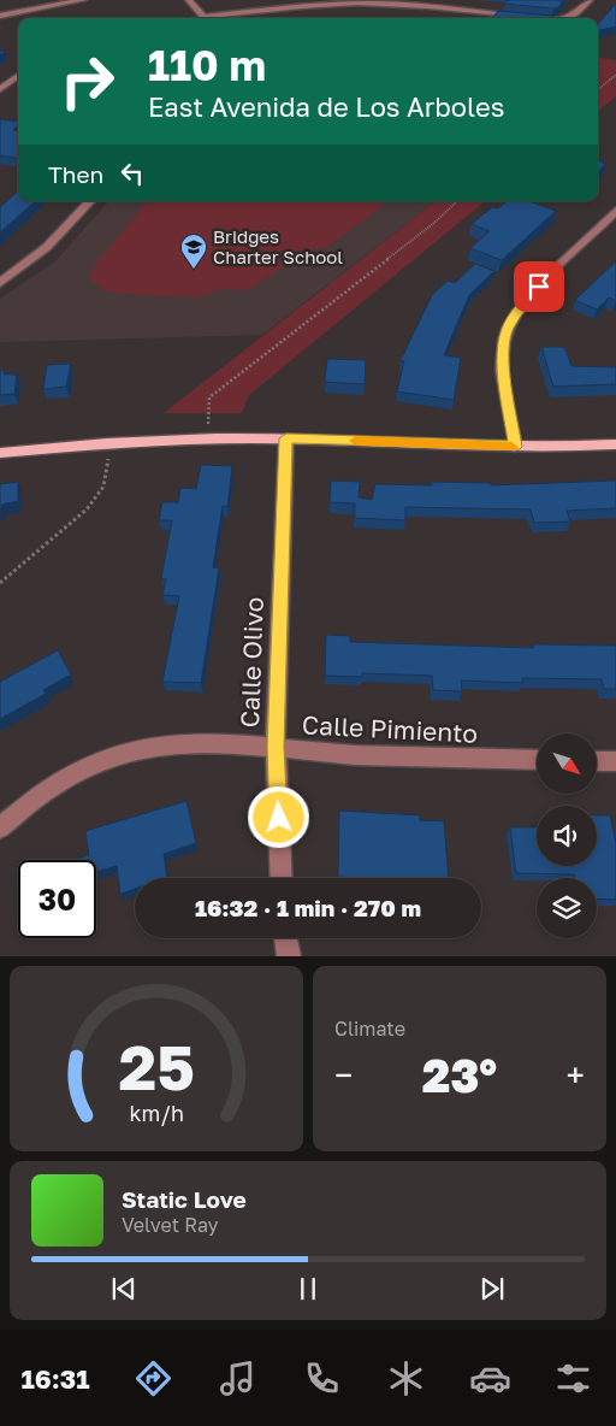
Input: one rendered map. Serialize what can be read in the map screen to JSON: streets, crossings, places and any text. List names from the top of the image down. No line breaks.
{"streets":{"street":["Calle Olivo","Calle Pimiento"]},"crossings":[["Calle Olivo","Calle Pimiento"]],"places":{"school or university":["Bridges Charter School"]},"north":"bottom right","page":{"turn":["110 m","East Avenida de Los Arboles"],"then":"Then","limit":"30","trip":"16:32 · 1 min · 270 m","tile":"Climate","heat":["−","23°","+"],"song":["Static Love","Velvet Ray"],"tabs":"16:31","gauge":["25","km/h"]}}
